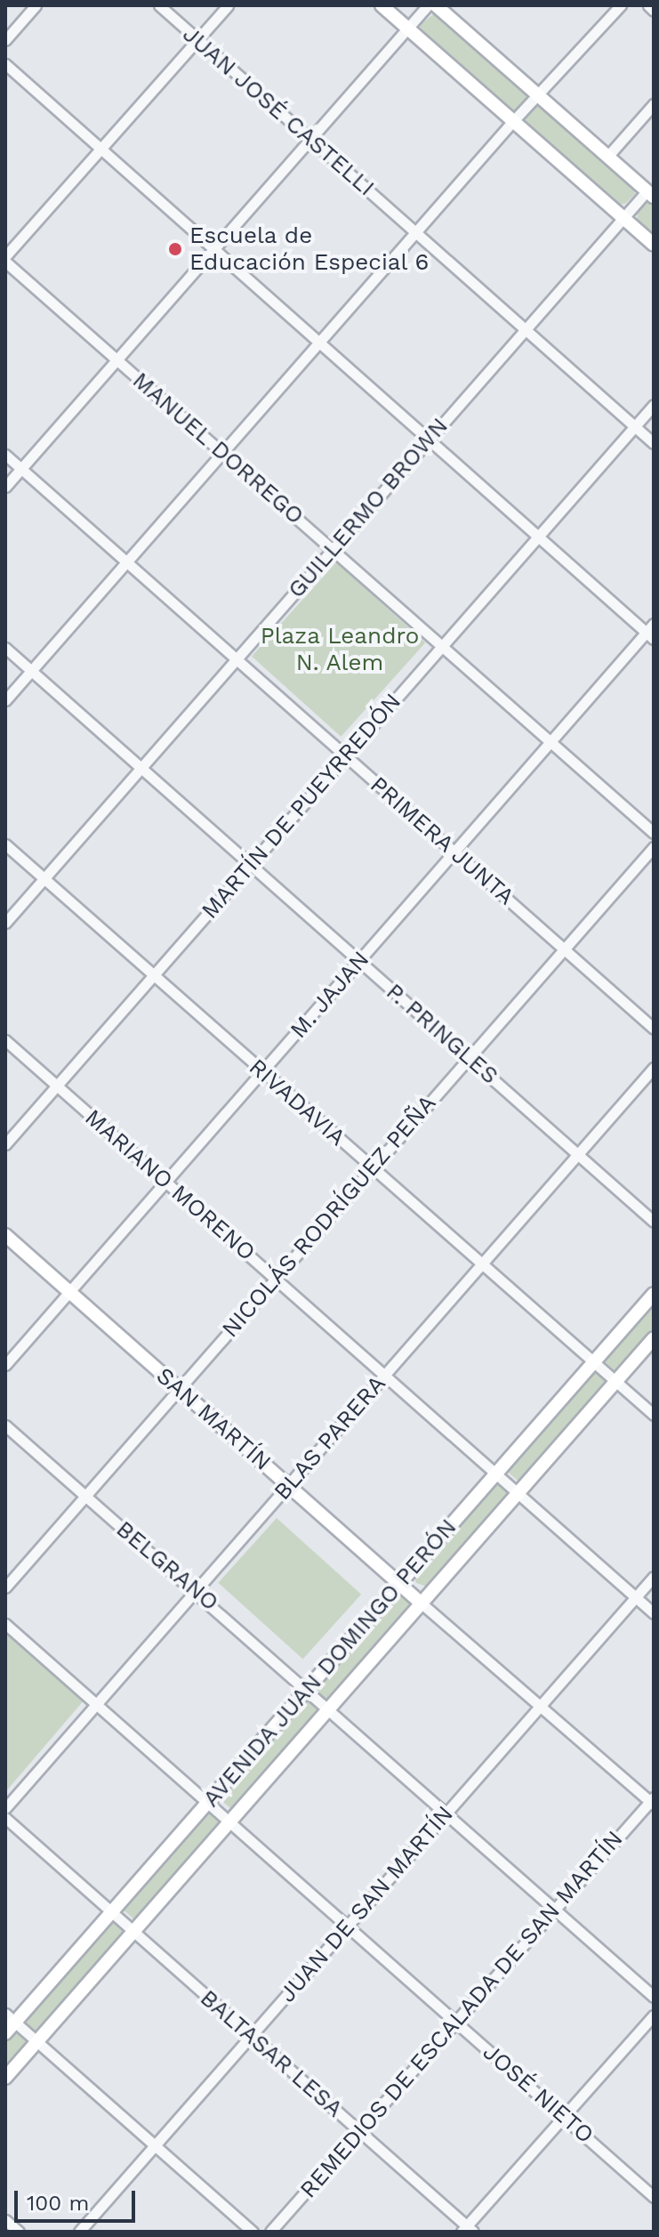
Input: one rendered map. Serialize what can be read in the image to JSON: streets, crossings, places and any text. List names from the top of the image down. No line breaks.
{"streets":{"main road":["SAN MARTÍN","AVENIDA JUAN DOMINGO PERÓN"],"street":["JUAN JOSÉ CASTELLI","MANUEL DORREGO","GUILLERMO BROWN","MARTÍN DE PUEYRREDÓN","PRIMERA JUNTA","M. JAJAN","P. PRINGLES","RIVADAVIA","MARIANO MORENO","NICOLÁS RODRÍGUEZ PEÑA","BLAS PARERA","BELGRANO","JUAN DE SAN MARTÍN","REMEDIOS DE ESCALADA DE SAN MARTÍN","BALTASAR LESA","JOSÉ NIETO"]},"crossings":[["JUAN JOSÉ CASTELLI","GUILLERMO BROWN"],["JUAN JOSÉ CASTELLI","MARTÍN DE PUEYRREDÓN"],["MANUEL DORREGO","GUILLERMO BROWN"],["MANUEL DORREGO","MARTÍN DE PUEYRREDÓN"],["MANUEL DORREGO","M. JAJAN"],["GUILLERMO BROWN","PRIMERA JUNTA"],["GUILLERMO BROWN","P. PRINGLES"],["GUILLERMO BROWN","RIVADAVIA"],["MARTÍN DE PUEYRREDÓN","PRIMERA JUNTA"],["MARTÍN DE PUEYRREDÓN","P. PRINGLES"],["MARTÍN DE PUEYRREDÓN","RIVADAVIA"],["MARTÍN DE PUEYRREDÓN","MARIANO MORENO"],["PRIMERA JUNTA","M. JAJAN"],["PRIMERA JUNTA","NICOLÁS RODRÍGUEZ PEÑA"],["M. JAJAN","P. PRINGLES"],["M. JAJAN","RIVADAVIA"],["M. JAJAN","MARIANO MORENO"],["M. JAJAN","SAN MARTÍN"],["P. PRINGLES","NICOLÁS RODRÍGUEZ PEÑA"],["P. PRINGLES","BLAS PARERA"],["RIVADAVIA","NICOLÁS RODRÍGUEZ PEÑA"],["RIVADAVIA","BLAS PARERA"],["RIVADAVIA","AVENIDA JUAN DOMINGO PERÓN"],["MARIANO MORENO","NICOLÁS RODRÍGUEZ PEÑA"],["MARIANO MORENO","BLAS PARERA"],["MARIANO MORENO","AVENIDA JUAN DOMINGO PERÓN"],["MARIANO MORENO","JUAN DE SAN MARTÍN"],["NICOLÁS RODRÍGUEZ PEÑA","SAN MARTÍN"],["NICOLÁS RODRÍGUEZ PEÑA","BELGRANO"],["SAN MARTÍN","BLAS PARERA"],["SAN MARTÍN","AVENIDA JUAN DOMINGO PERÓN"],["BLAS PARERA","BELGRANO"],["BLAS PARERA","JOSÉ NIETO"],["BELGRANO","AVENIDA JUAN DOMINGO PERÓN"],["BELGRANO","JUAN DE SAN MARTÍN"],["BELGRANO","REMEDIOS DE ESCALADA DE SAN MARTÍN"],["AVENIDA JUAN DOMINGO PERÓN","BALTASAR LESA"],["AVENIDA JUAN DOMINGO PERÓN","JOSÉ NIETO"],["JUAN DE SAN MARTÍN","BALTASAR LESA"],["JUAN DE SAN MARTÍN","JOSÉ NIETO"],["REMEDIOS DE ESCALADA DE SAN MARTÍN","BALTASAR LESA"],["REMEDIOS DE ESCALADA DE SAN MARTÍN","JOSÉ NIETO"]],"parks":["Plaza Leandro N. Alem"],"places":["Escuela de Educación Especial 6"],"scale_bar":"100 m"}
